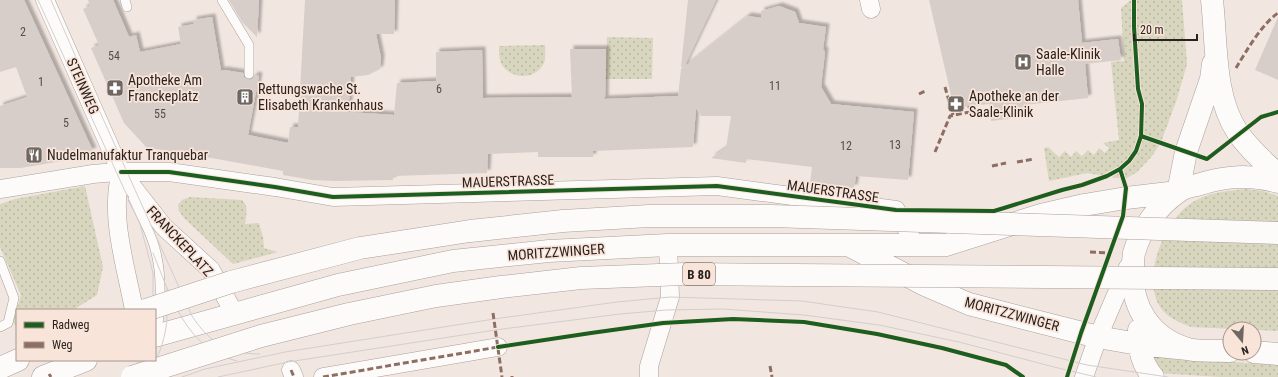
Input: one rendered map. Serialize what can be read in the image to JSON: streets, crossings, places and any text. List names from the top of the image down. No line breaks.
{"streets":{"main road":["MORITZZWINGER","B 80"],"street":["STEINWEG","MAUERSTRASSE","FRANCKEPLATZ"]},"crossings":[["STEINWEG","MAUERSTRASSE"],["STEINWEG","FRANCKEPLATZ"],["MAUERSTRASSE","FRANCKEPLATZ"],["MAUERSTRASSE","MORITZZWINGER"],["FRANCKEPLATZ","MORITZZWINGER"]],"places":{"hospital":["Saale-Klinik Halle"],"pharmacy":["Apotheke Am Franckeplatz","Apotheke an der Saale-Klinik"],"building":["Rettungswache St. Elisabeth Krankenhaus"],"restaurant":["Nudelmanufaktur Tranquebar"]},"house_numbers":["2","54","1","11","6","55","5","13","12"],"legend":["Radweg","Weg"],"scale_bar":"20 m","north":"bottom"}
